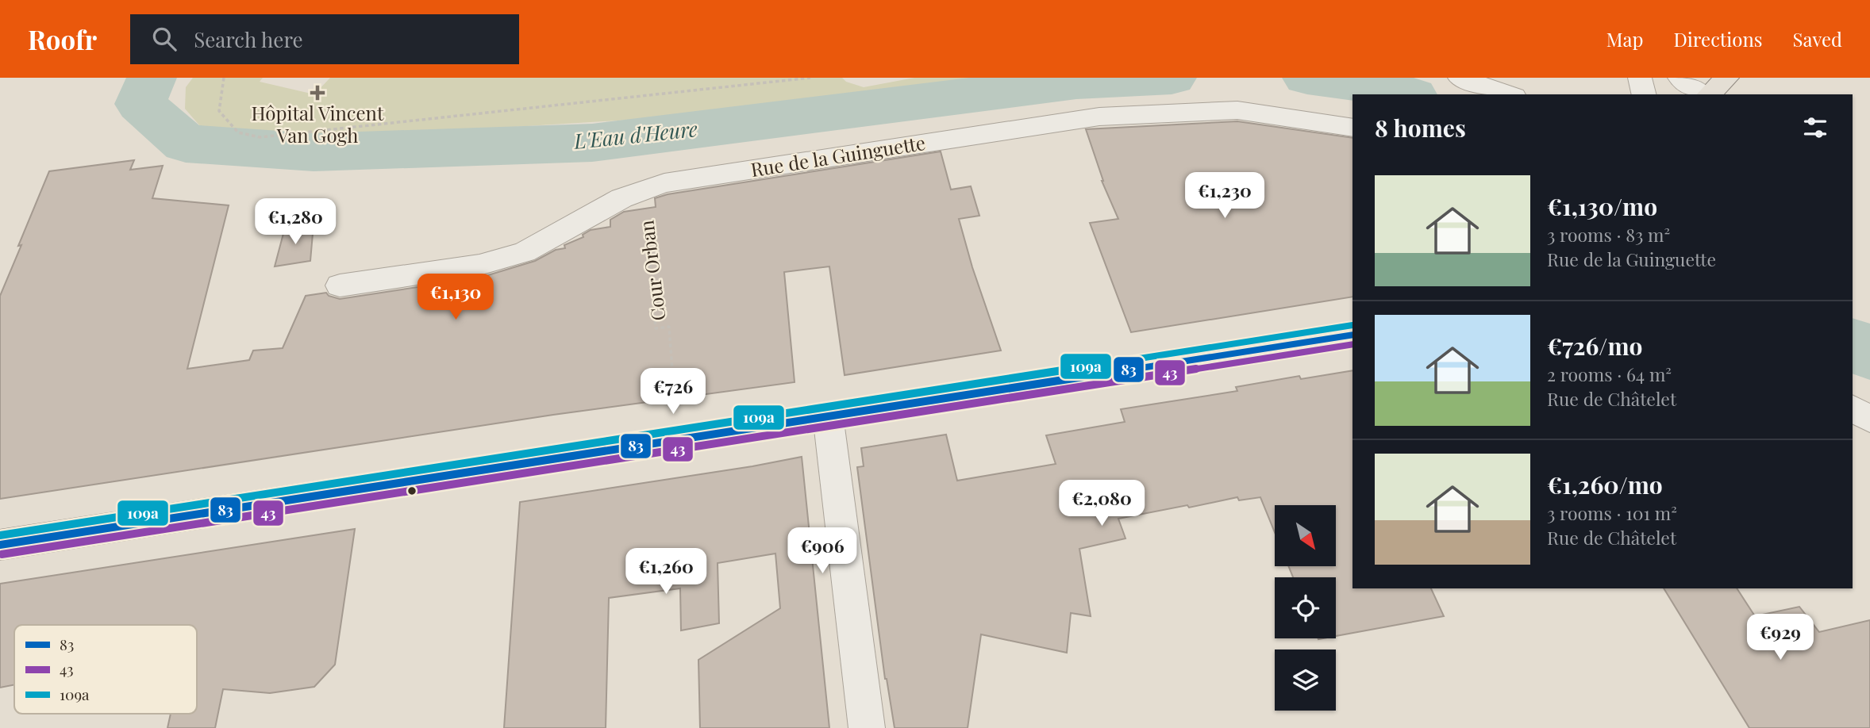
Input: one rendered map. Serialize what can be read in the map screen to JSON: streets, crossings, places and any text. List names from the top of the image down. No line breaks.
{"streets":{"street":["Rue de la Guinguette"],"path":["Cour Orban"]},"crossings":[["Rue de la Guinguette","Cour Orban"]],"water":["L'Eau d'Heure"],"places":{"health":["Hôpital Vincent Van Gogh"]},"lines":["transit line 109a","transit line 83","transit line 43"],"legend":["83","43","109a"],"north":"bottom right","page":{"header":"Roofr","search":"Search here","nav":["Map","Directions","Saved"],"heading":"8 homes","list":[{"name":"€1,130/mo","note":"3 rooms · 83 m² · Rue de la Guinguette"},{"name":"€726/mo","note":"2 rooms · 64 m² · Rue de Châtelet"},{"name":"€1,260/mo","note":"3 rooms · 101 m² · Rue de Châtelet"}],"price":["€1,230","€1,280","€1,130","€726","€2,080","€906","€1,260","€929"]}}
